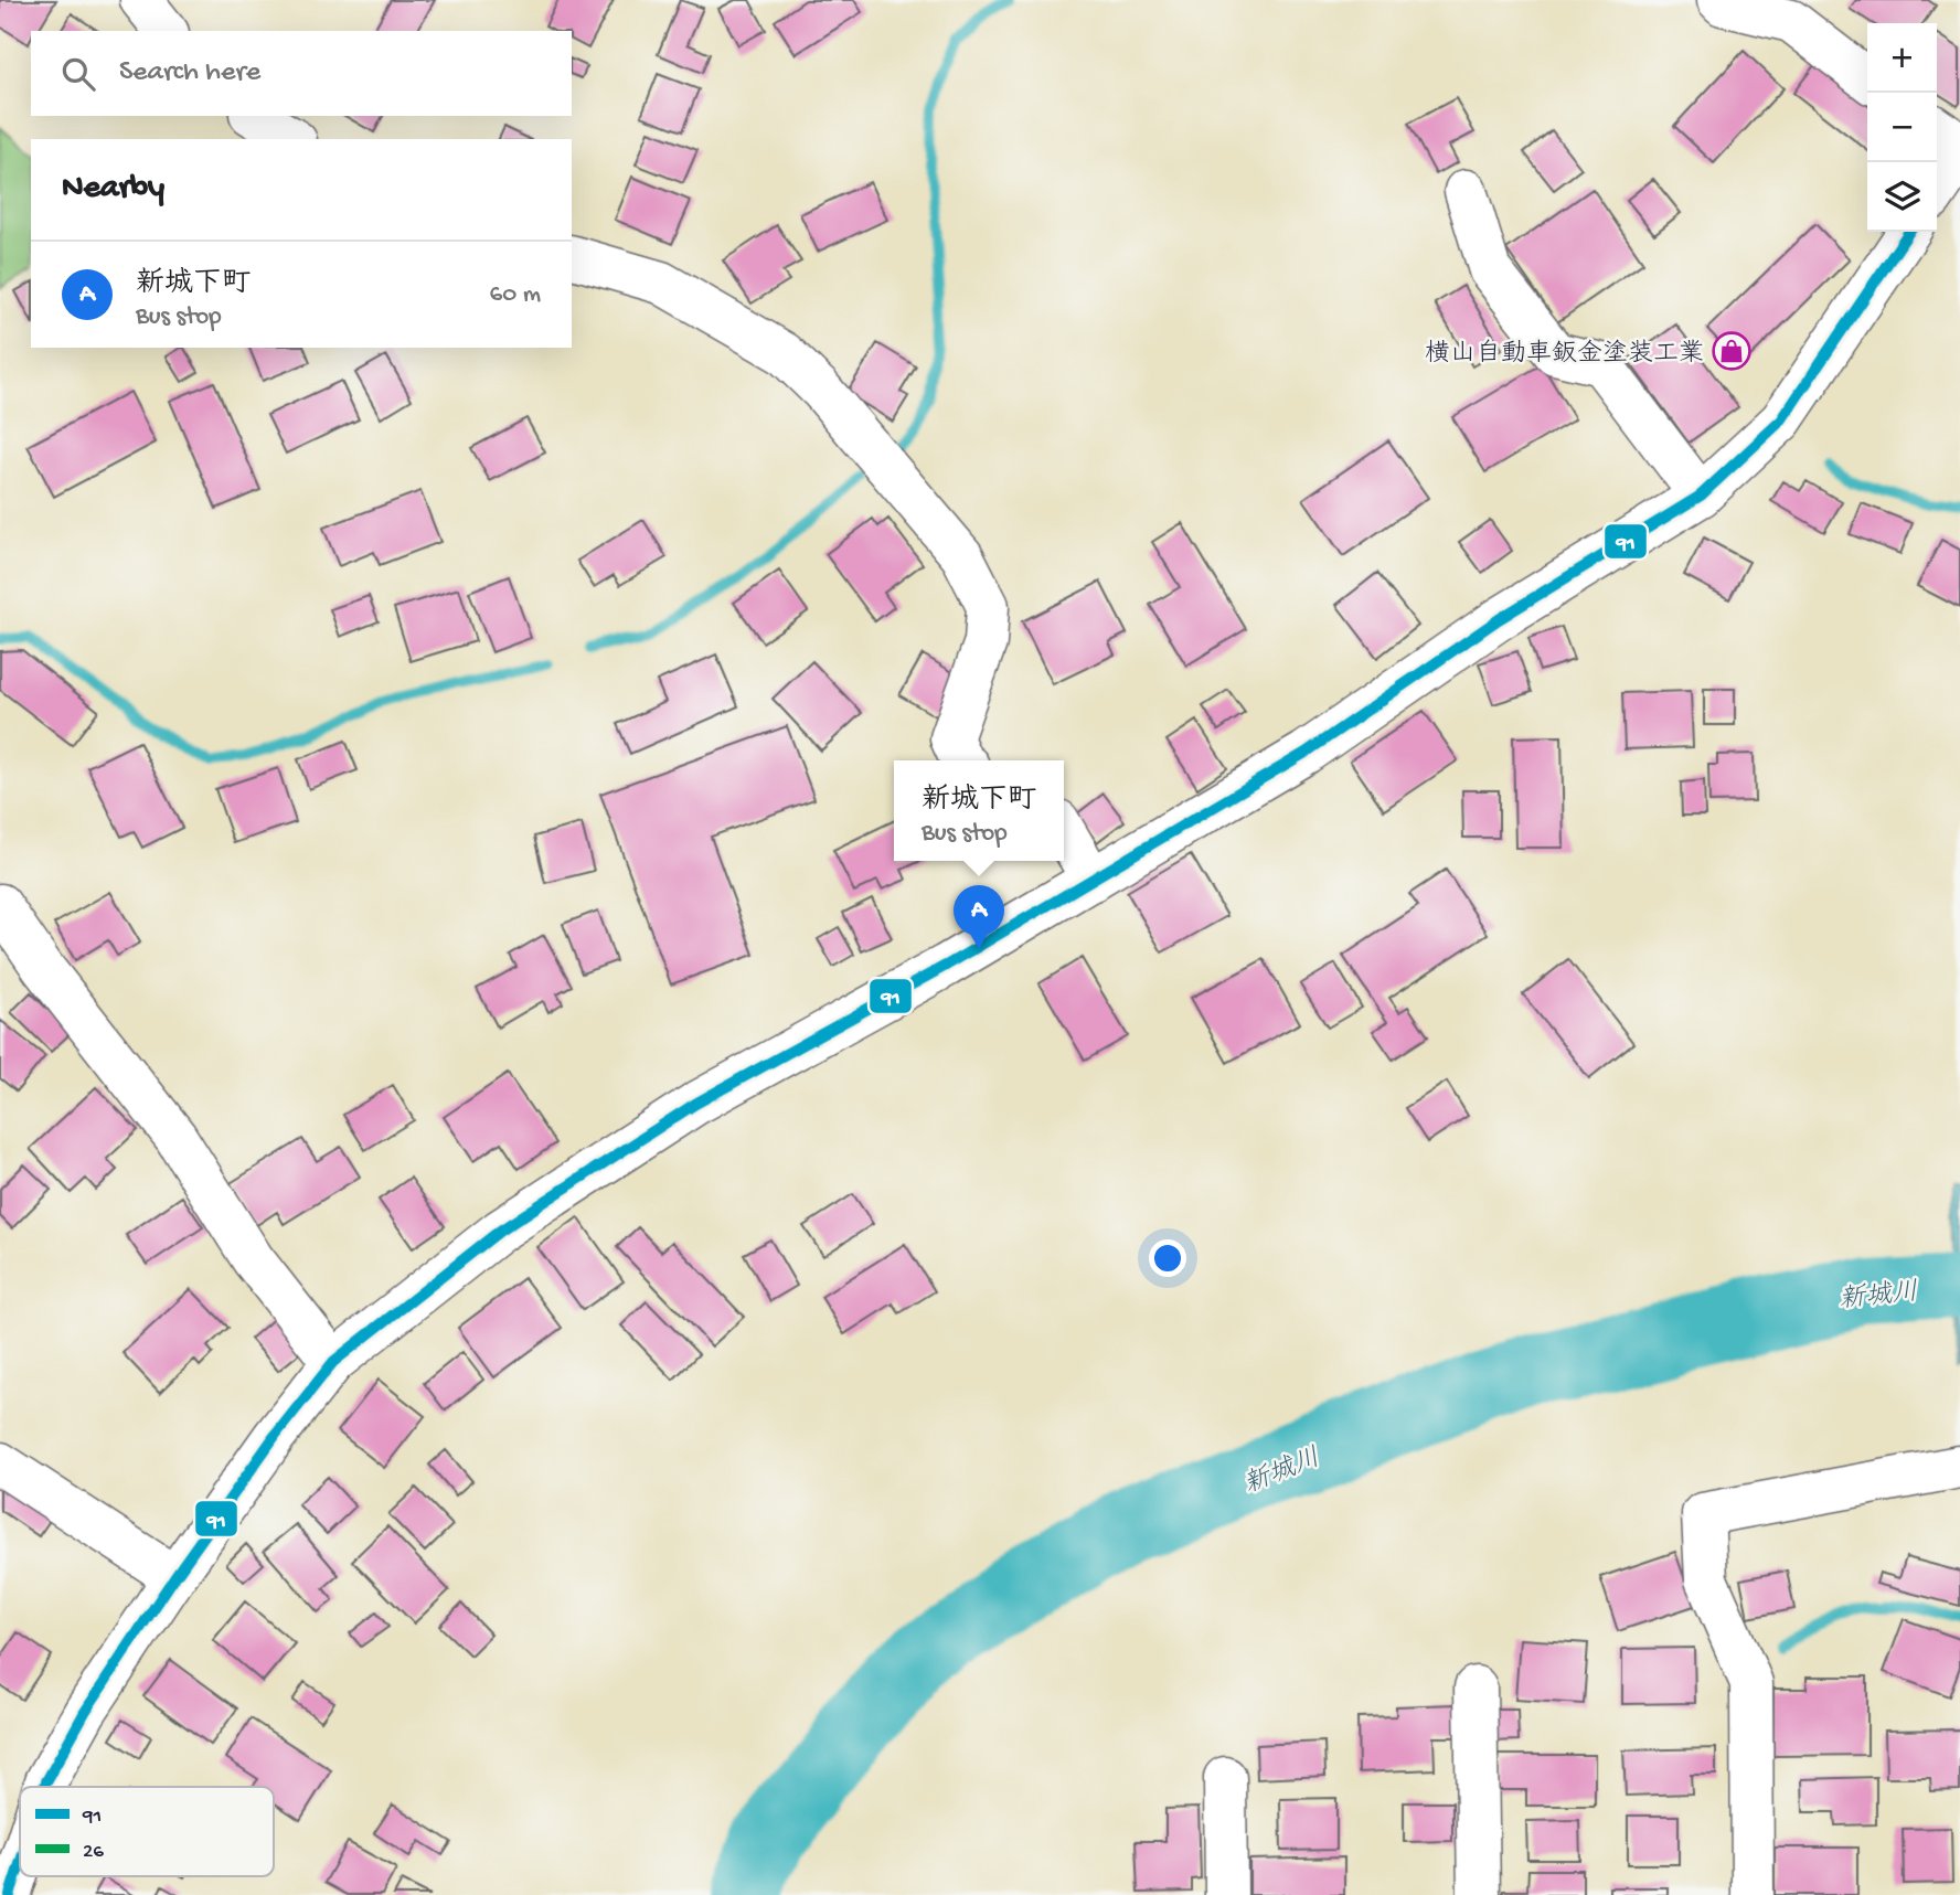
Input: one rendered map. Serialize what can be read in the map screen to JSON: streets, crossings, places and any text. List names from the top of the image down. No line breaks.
{"water":["新城川"],"places":{"shop":["横山自動車鈑金塗装工業"]},"lines":["transit line 91"],"legend":["91","26"],"page":{"map_buttons":["+","−"],"search":"Search here","heading":"Nearby","list":[{"mark":"A","name":"新城下町","note":"Bus stop","value":"60 m"}],"popup":["新城下町","Bus stop"],"pins":"A"}}
